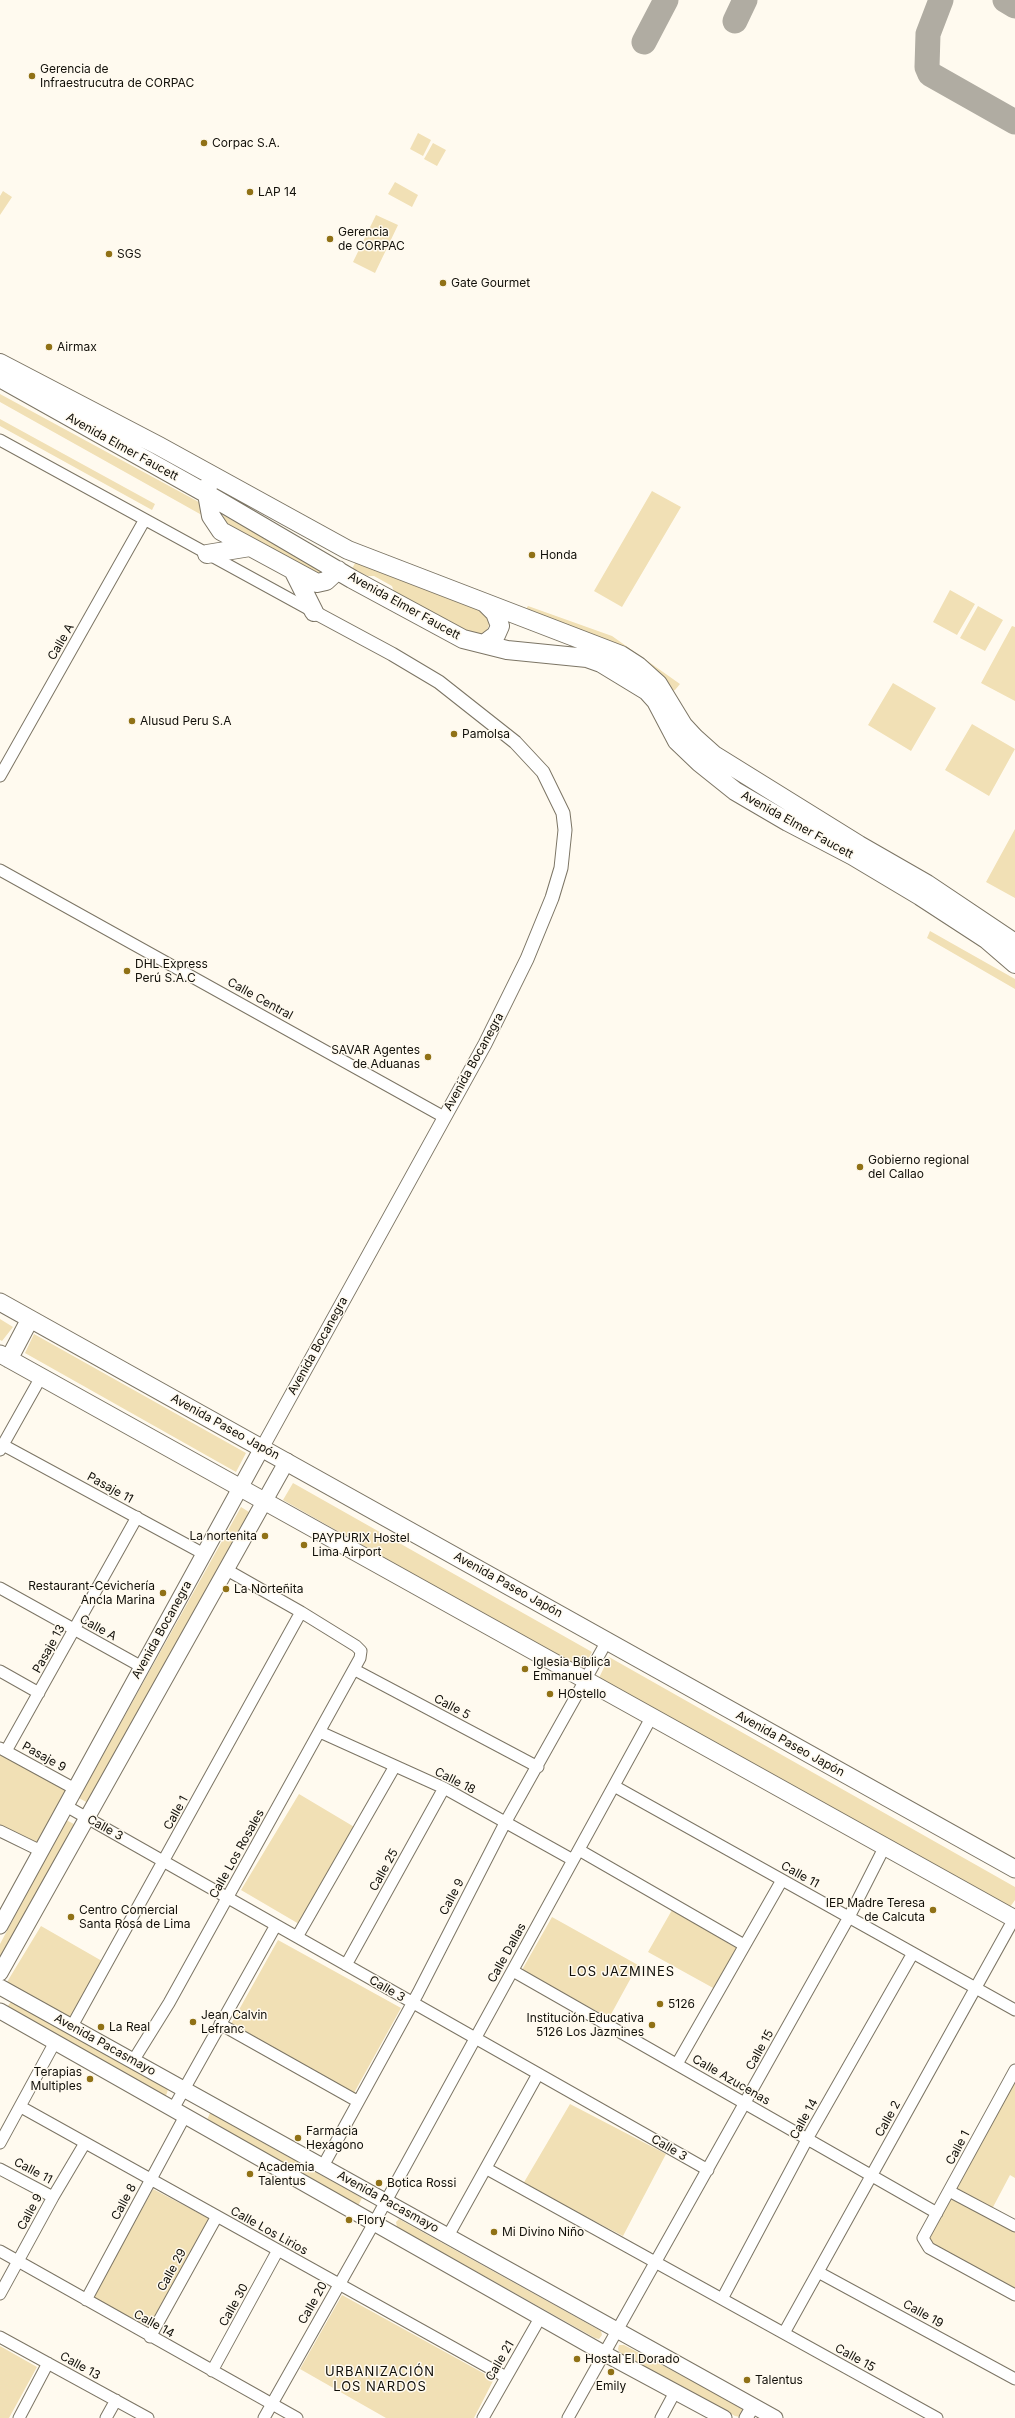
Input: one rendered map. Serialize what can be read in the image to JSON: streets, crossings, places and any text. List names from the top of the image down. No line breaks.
{"streets":{"highway":["Avenida Elmer Faucett"],"main road":["Avenida Bocanegra","Avenida Paseo Japón","Avenida Pacasmayo"],"street":["Calle A","Calle Central","Pasaje 11","Pasaje 13","Calle 5","Pasaje 9","Calle 18","Calle 1","Calle 3","Calle Los Rosales","Calle 25","Calle 11","Calle 9","Calle Dallas","Calle 15","Calle Azucenas","Calle 14","Calle 2","Calle 8","Calle Los Lirios","Calle 29","Calle 20","Calle 30","Calle 19","Calle 21","Calle 13"]},"crossings":[["Calle A","Avenida Bocanegra"],["Calle A","Pasaje 13"],["Calle Central","Avenida Bocanegra"],["Avenida Bocanegra","Avenida Paseo Japón"],["Avenida Bocanegra","Pasaje 11"],["Avenida Bocanegra","Pasaje 9"],["Avenida Bocanegra","Calle 3"],["Avenida Paseo Japón","Calle 9"],["Pasaje 11","Pasaje 13"],["Pasaje 13","Pasaje 9"],["Calle 5","Calle Los Rosales"],["Calle 5","Calle 9"],["Calle 18","Calle Los Rosales"],["Calle 18","Calle 25"],["Calle 18","Calle 9"],["Calle 18","Calle Dallas"],["Calle 1","Calle 3"],["Calle 1","Calle Los Rosales"],["Calle 1","Avenida Pacasmayo"],["Calle 1","Calle Azucenas"],["Calle 3","Calle Los Rosales"],["Calle 3","Calle 25"],["Calle 3","Calle 9"],["Calle 3","Calle Dallas"],["Calle 3","Calle 15"],["Calle 3","Calle 8"],["Calle Los Rosales","Avenida Pacasmayo"],["Calle 11","Calle 9"],["Calle 11","Calle Dallas"],["Calle 11","Calle 15"],["Calle 11","Calle 14"],["Calle 11","Calle 2"],["Calle 9","Avenida Pacasmayo"],["Calle 9","Calle 14"],["Calle 9","Calle Los Lirios"],["Calle Dallas","Avenida Pacasmayo"],["Calle Dallas","Calle Azucenas"],["Calle Dallas","Calle 20"],["Avenida Pacasmayo","Calle 15"],["Avenida Pacasmayo","Calle 8"],["Avenida Pacasmayo","Calle 20"],["Avenida Pacasmayo","Calle 21"],["Calle 15","Calle Azucenas"],["Calle 15","Calle 14"],["Calle 15","Calle 2"],["Calle Azucenas","Calle 14"],["Calle Azucenas","Calle 2"],["Calle 14","Calle 8"],["Calle 14","Calle 29"],["Calle 14","Calle 20"],["Calle 14","Calle 30"],["Calle 2","Calle 19"],["Calle 8","Calle Los Lirios"],["Calle Los Lirios","Calle 29"],["Calle Los Lirios","Calle 20"],["Calle Los Lirios","Calle 30"],["Calle Los Lirios","Calle 21"]],"districts":["LOS JAZMINES","URBANIZACIÓN LOS NARDOS"],"places":["Gerencia de Infraestrucutra de CORPAC","Corpac S.A.","LAP 14","Gerencia de CORPAC","SGS","Gate Gourmet","Airmax","Honda","Alusud Peru S.A","Pamolsa","DHL Express Perú S.A.C","SAVAR Agentes de Aduanas","Gobierno regional del Callao","La nortenita","PAYPURIX Hostel Lima Airport","La Norteñita","Restaurant-Cevichería Ancla Marina","Iglesia Bíblica Emmanuel","HOstello","IEP Madre Teresa de Calcuta","Centro Comercial Santa Rosa de Lima","5126","Jean Calvin Lefranc","Institución Educativa 5126 Los Jazmines","La Real","Terapias Multiples","Farmacia Hexagono","Academia Talentus","Botica Rossi","Flory","Mi Divino Niño","Hostal El Dorado","Emily","Talentus"]}
